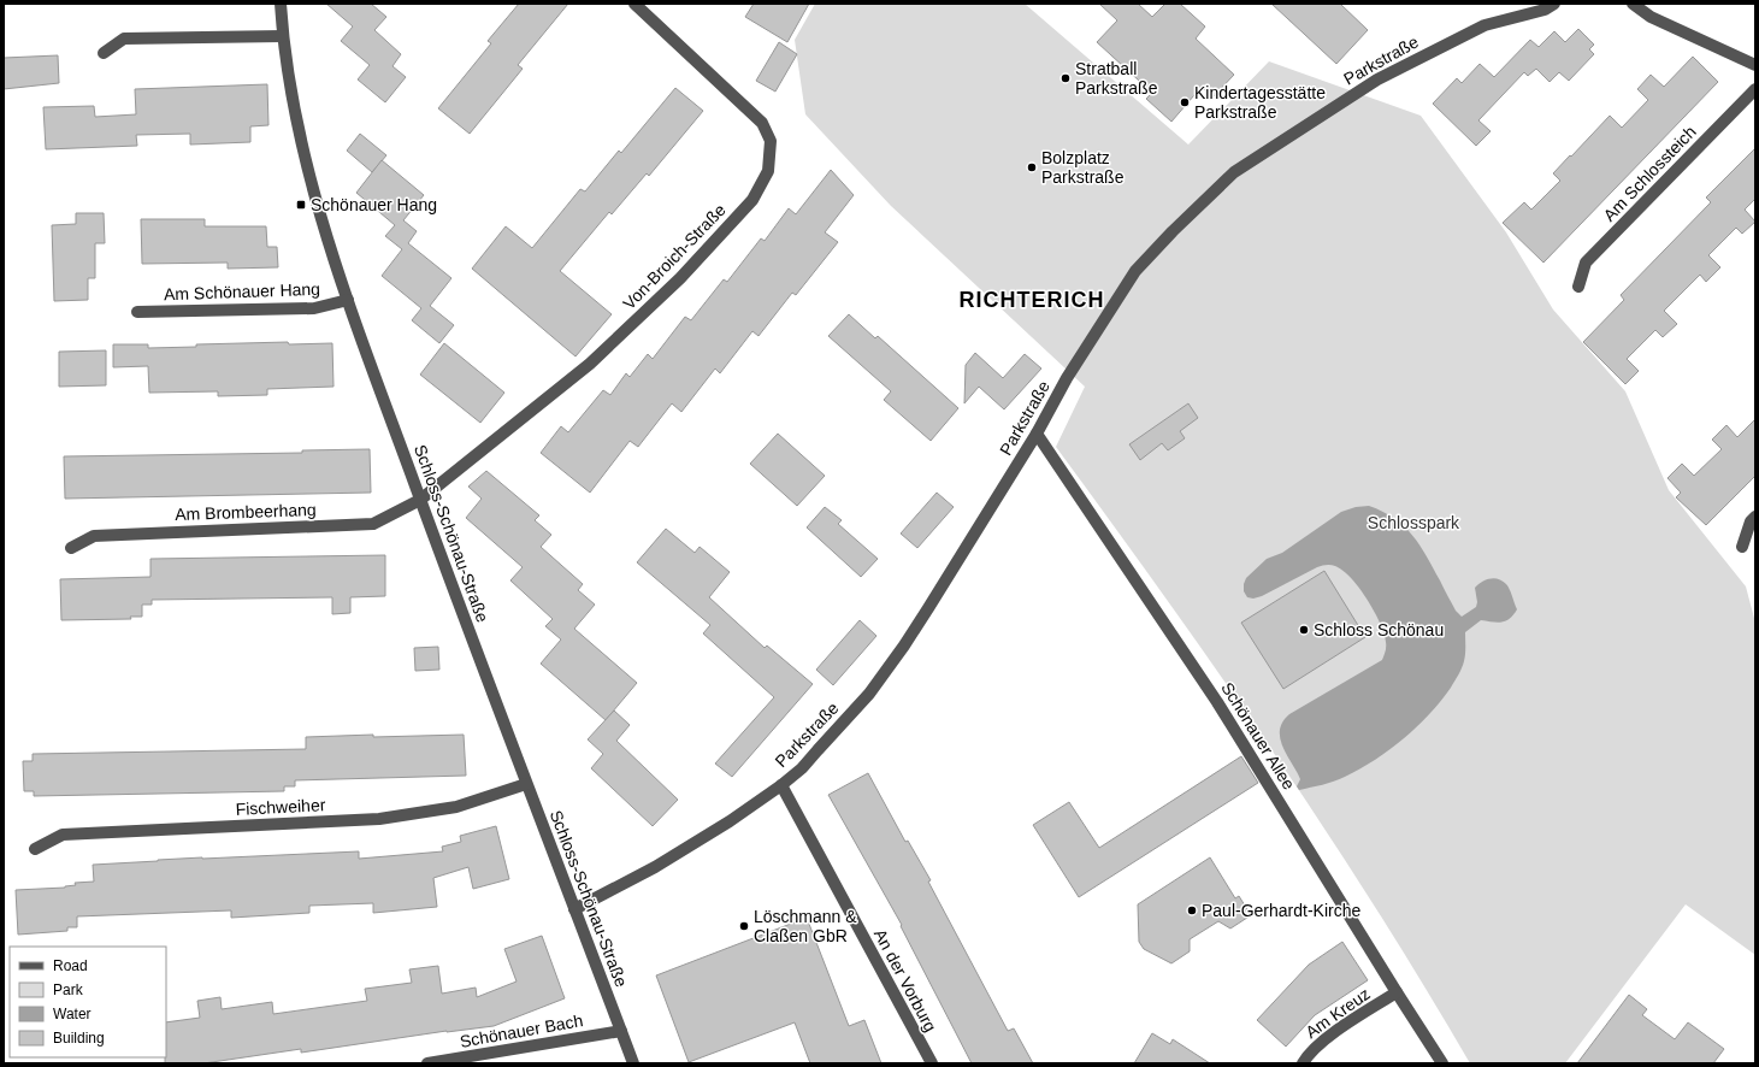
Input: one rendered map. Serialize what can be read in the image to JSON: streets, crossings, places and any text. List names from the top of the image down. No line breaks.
{"streets":{"street":["Parkstraße","Am Schlossteich","Von-Broich-Straße","Am Schönauer Hang","Am Brombeerhang","Schloss-Schönau-Straße","Schönauer Allee","Fischweiher","An der Vorburg","Am Kreuz","Schönauer Bach"]},"crossings":[["Parkstraße","Schloss-Schönau-Straße"],["Parkstraße","Schönauer Allee"],["Parkstraße","An der Vorburg"],["Von-Broich-Straße","Am Brombeerhang"],["Von-Broich-Straße","Schloss-Schönau-Straße"],["Am Schönauer Hang","Schloss-Schönau-Straße"],["Am Brombeerhang","Schloss-Schönau-Straße"],["Schloss-Schönau-Straße","Fischweiher"],["Schloss-Schönau-Straße","Schönauer Bach"],["Schönauer Allee","Am Kreuz"]],"districts":["RICHTERICH"],"parks":["Schlosspark"],"places":{"other":["Stratball Parkstraße","Kindertagesstätte Parkstraße","Bolzplatz Parkstraße","Schloss Schönau","Paul-Gerhardt-Kirche","Löschmann & Claßen GbR"],"transit":["Schönauer Hang"]},"legend":["Road","Park","Water","Building"]}
